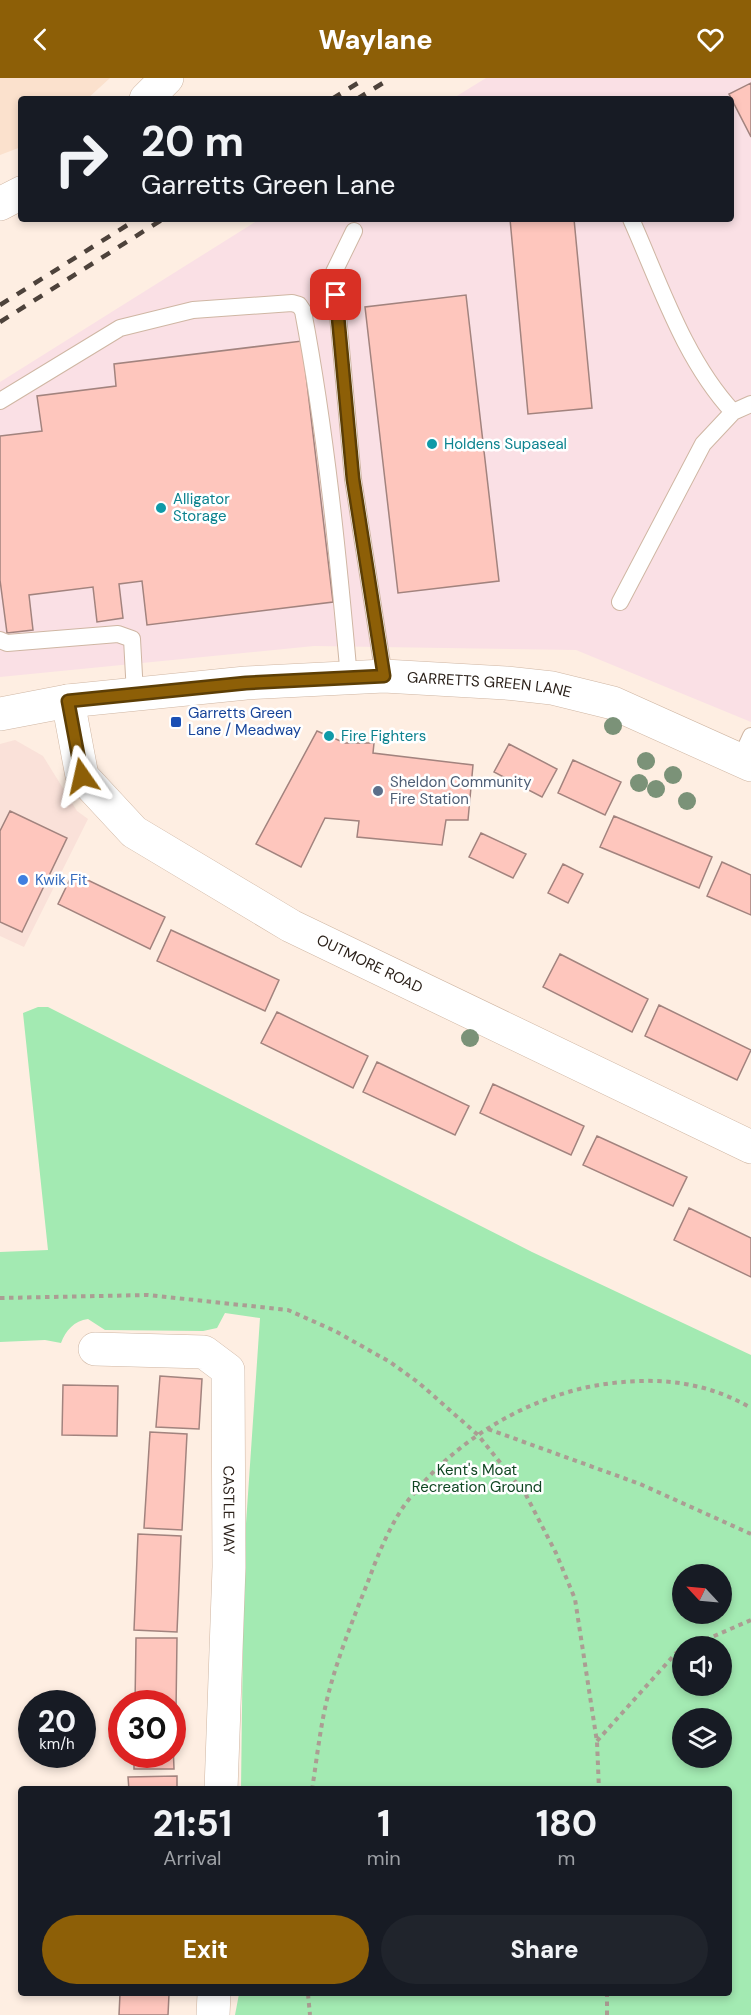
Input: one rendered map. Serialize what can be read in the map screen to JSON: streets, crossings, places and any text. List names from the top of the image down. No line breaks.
{"streets":{"street":["GARRETTS GREEN LANE","OUTMORE ROAD","CASTLE WAY"]},"crossings":[["GARRETTS GREEN LANE","OUTMORE ROAD"]],"parks":["Kent's Moat Recreation Ground"],"places":{"other":["Holdens Supaseal","Alligator Storage","Fire Fighters","Sheldon Community Fire Station","Kwik Fit"],"transit":["Garretts Green Lane / Meadway"]},"north":"top left","page":{"header":"Waylane","turn":["20 m","Garretts Green Lane"],"speed":"20 km/h","limit":"30","eta":["21:51","Arrival","1","min","180","m"],"buttons":["Exit","Share"]}}
